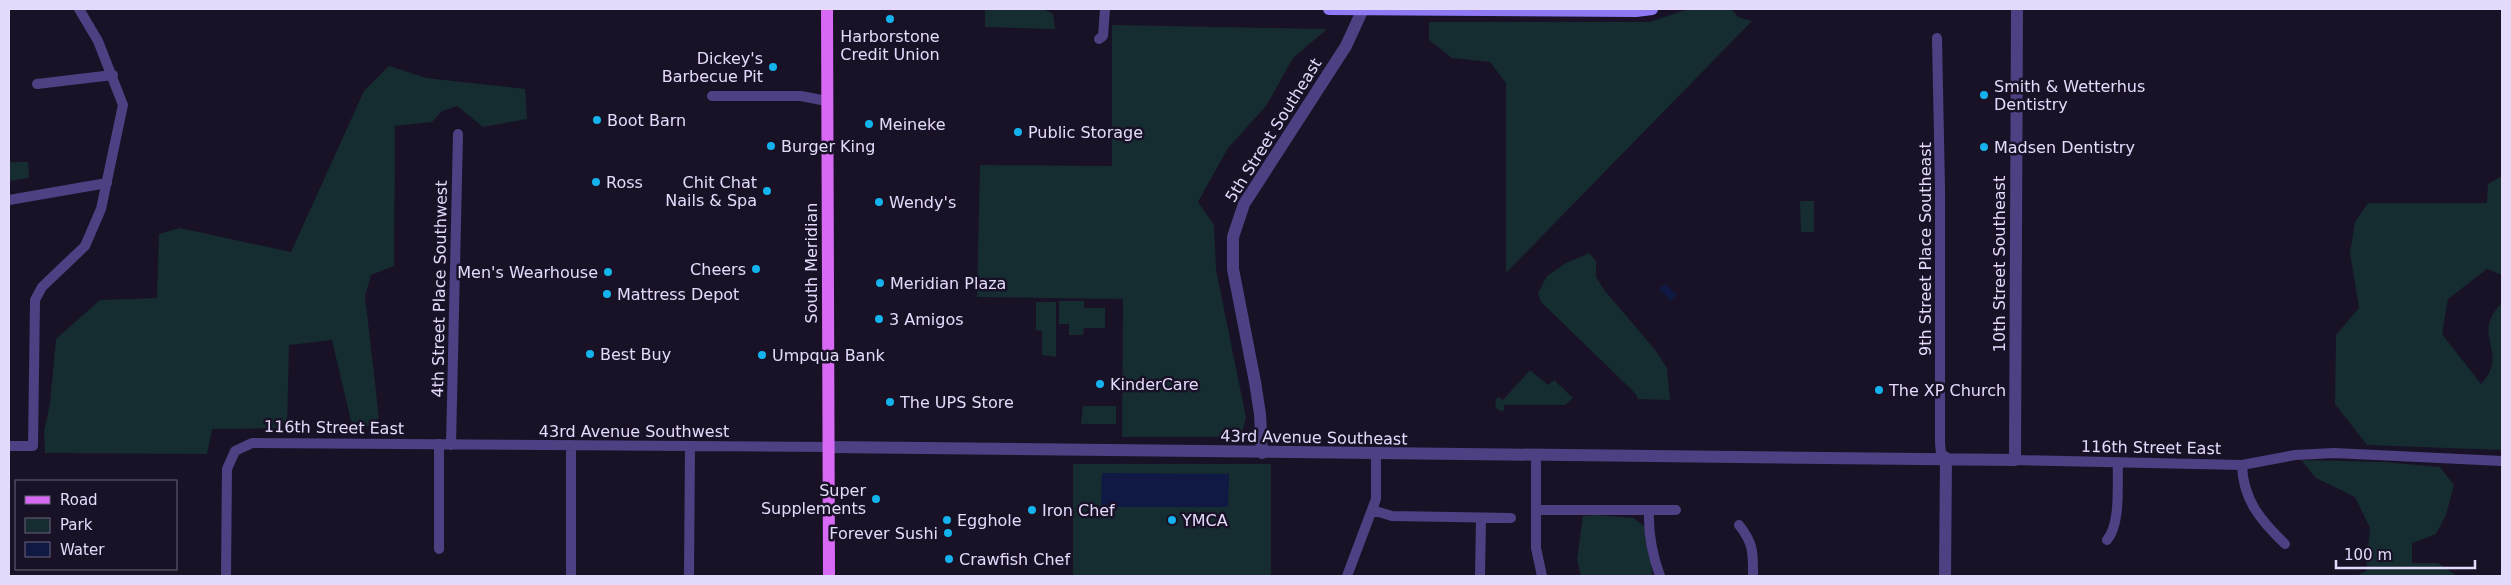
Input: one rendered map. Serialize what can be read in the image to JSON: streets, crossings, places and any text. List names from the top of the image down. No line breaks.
{"streets":{"main road":["South Meridian"],"street":["5th Street Southeast","9th Street Place Southeast","10th Street Southeast","4th Street Place Southwest","116th Street East","43rd Avenue Southwest","43rd Avenue Southeast"]},"crossings":[["5th Street Southeast","43rd Avenue Southeast"],["9th Street Place Southeast","116th Street East"],["South Meridian","43rd Avenue Southwest"],["South Meridian","43rd Avenue Southeast"],["10th Street Southeast","116th Street East"],["4th Street Place Southwest","43rd Avenue Southwest"],["116th Street East","43rd Avenue Southwest"],["116th Street East","43rd Avenue Southeast"],["43rd Avenue Southwest","43rd Avenue Southeast"]],"places":["Harborstone Credit Union","Dickey's Barbecue Pit","Smith & Wetterhus Dentistry","Boot Barn","Meineke","Public Storage","Burger King","Madsen Dentistry","Ross","Chit Chat Nails & Spa","Wendy's","Cheers","Men's Wearhouse","Meridian Plaza","Mattress Depot","3 Amigos","Best Buy","Umpqua Bank","KinderCare","The XP Church","The UPS Store","Super Supplements","Iron Chef","Egghole","YMCA","Forever Sushi","Crawfish Chef"],"legend":["Road","Park","Water"],"scale_bar":"100 m"}
